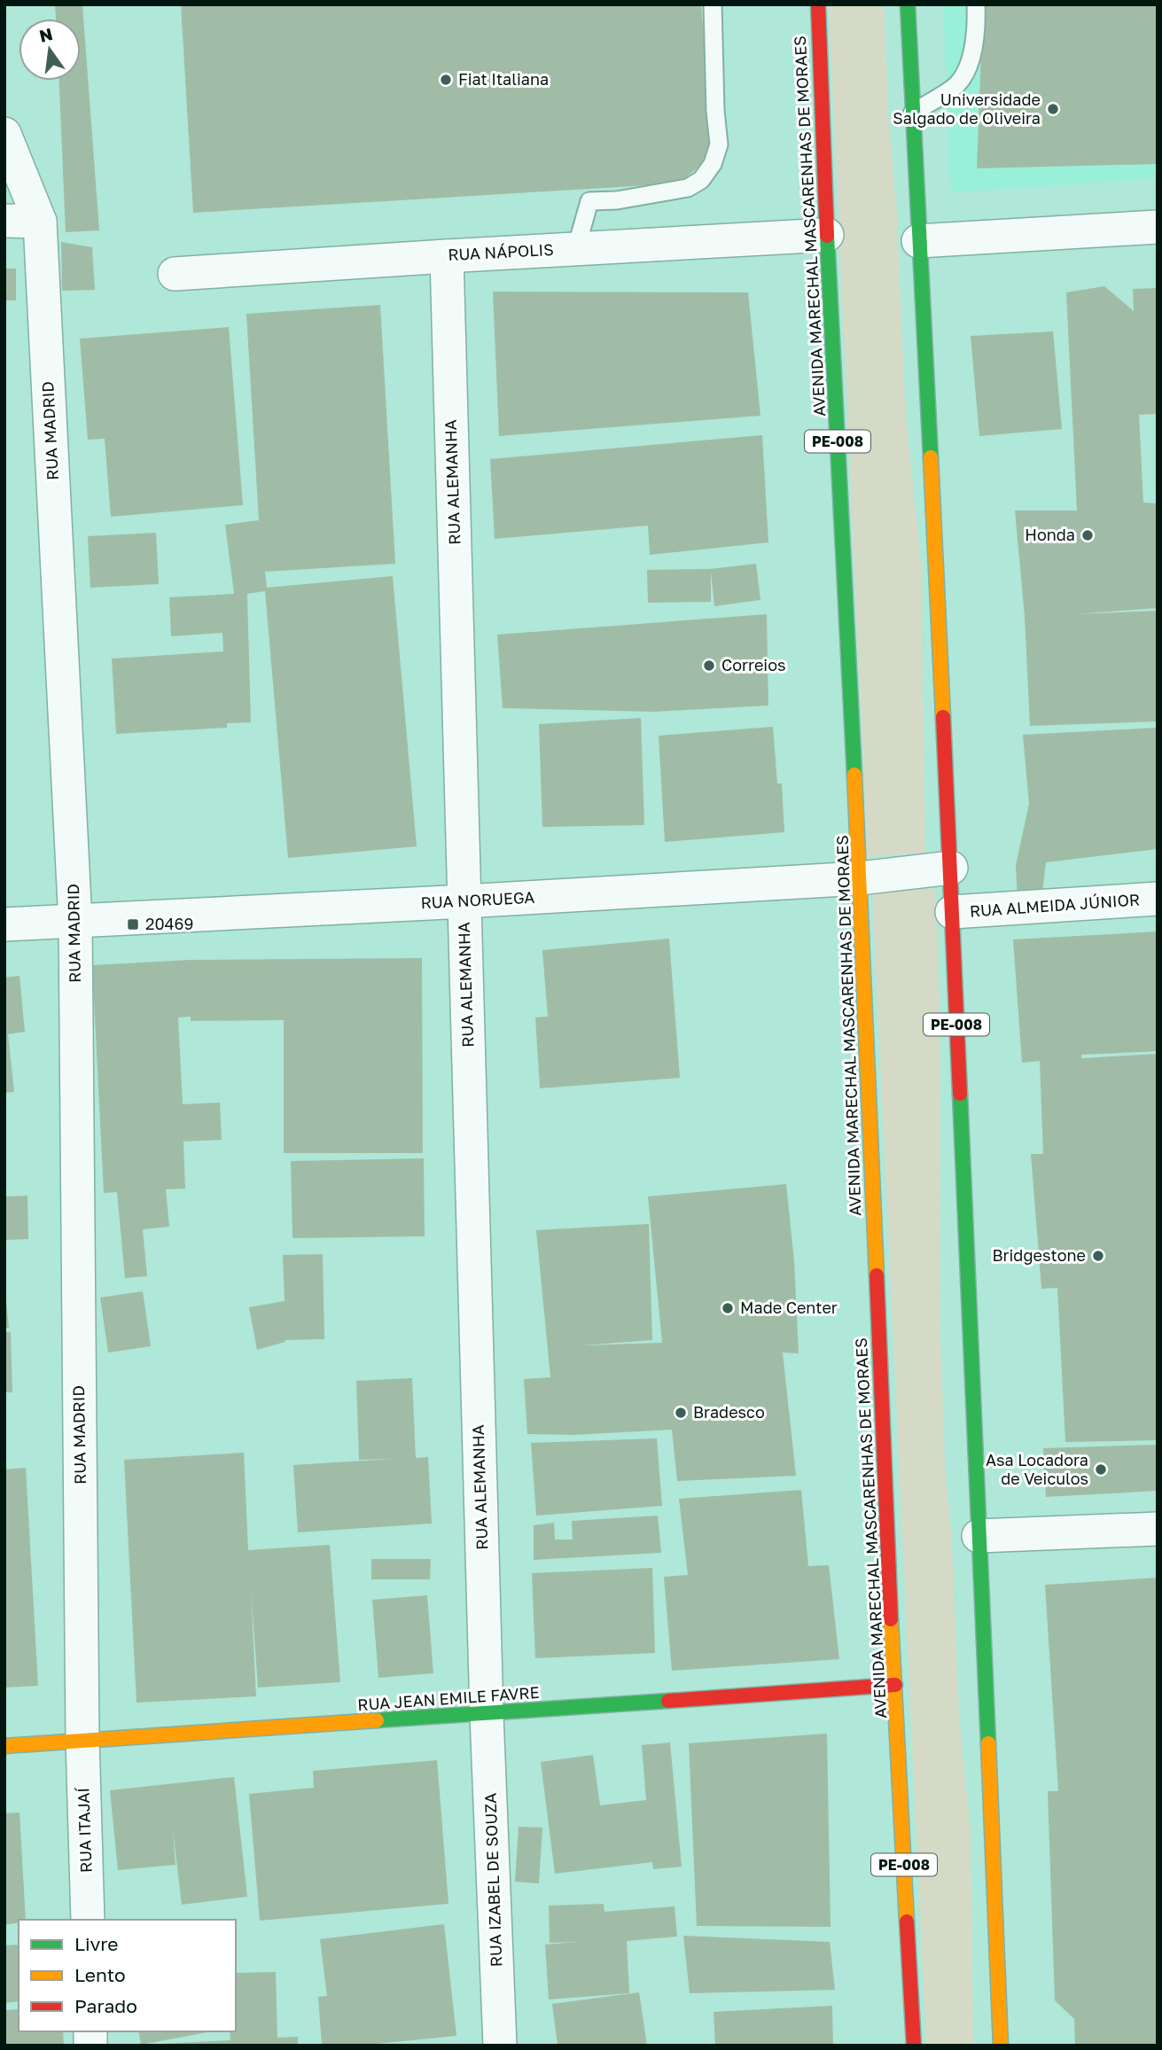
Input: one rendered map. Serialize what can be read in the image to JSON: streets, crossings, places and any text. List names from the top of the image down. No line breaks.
{"streets":{"main road":["AVENIDA MARECHAL MASCARENHAS DE MORAES","PE-008","RUA JEAN EMILE FAVRE"],"street":["RUA NÁPOLIS","RUA MADRID","RUA ALEMANHA","RUA NORUEGA","RUA ALMEIDA JÚNIOR","RUA ITAJAÍ","RUA IZABEL DE SOUZA"]},"crossings":[["AVENIDA MARECHAL MASCARENHAS DE MORAES","RUA NÁPOLIS"],["AVENIDA MARECHAL MASCARENHAS DE MORAES","RUA NORUEGA"],["AVENIDA MARECHAL MASCARENHAS DE MORAES","RUA JEAN EMILE FAVRE"],["RUA NÁPOLIS","RUA ALEMANHA"],["RUA MADRID","RUA NORUEGA"],["RUA MADRID","RUA JEAN EMILE FAVRE"],["RUA MADRID","RUA ITAJAÍ"],["PE-008","RUA NORUEGA"],["PE-008","RUA ALMEIDA JÚNIOR"],["RUA ALEMANHA","RUA NORUEGA"],["RUA ALEMANHA","RUA JEAN EMILE FAVRE"],["RUA ALEMANHA","RUA IZABEL DE SOUZA"],["RUA JEAN EMILE FAVRE","RUA ITAJAÍ"],["RUA JEAN EMILE FAVRE","RUA IZABEL DE SOUZA"]],"places":{"other":["Fiat Italiana","Universidade Salgado de Oliveira","Honda","Correios","Bridgestone","Made Center","Bradesco","Asa Locadora de Veiculos"],"transit":["20469"]},"legend":["Livre","Lento","Parado"],"north":"top"}
